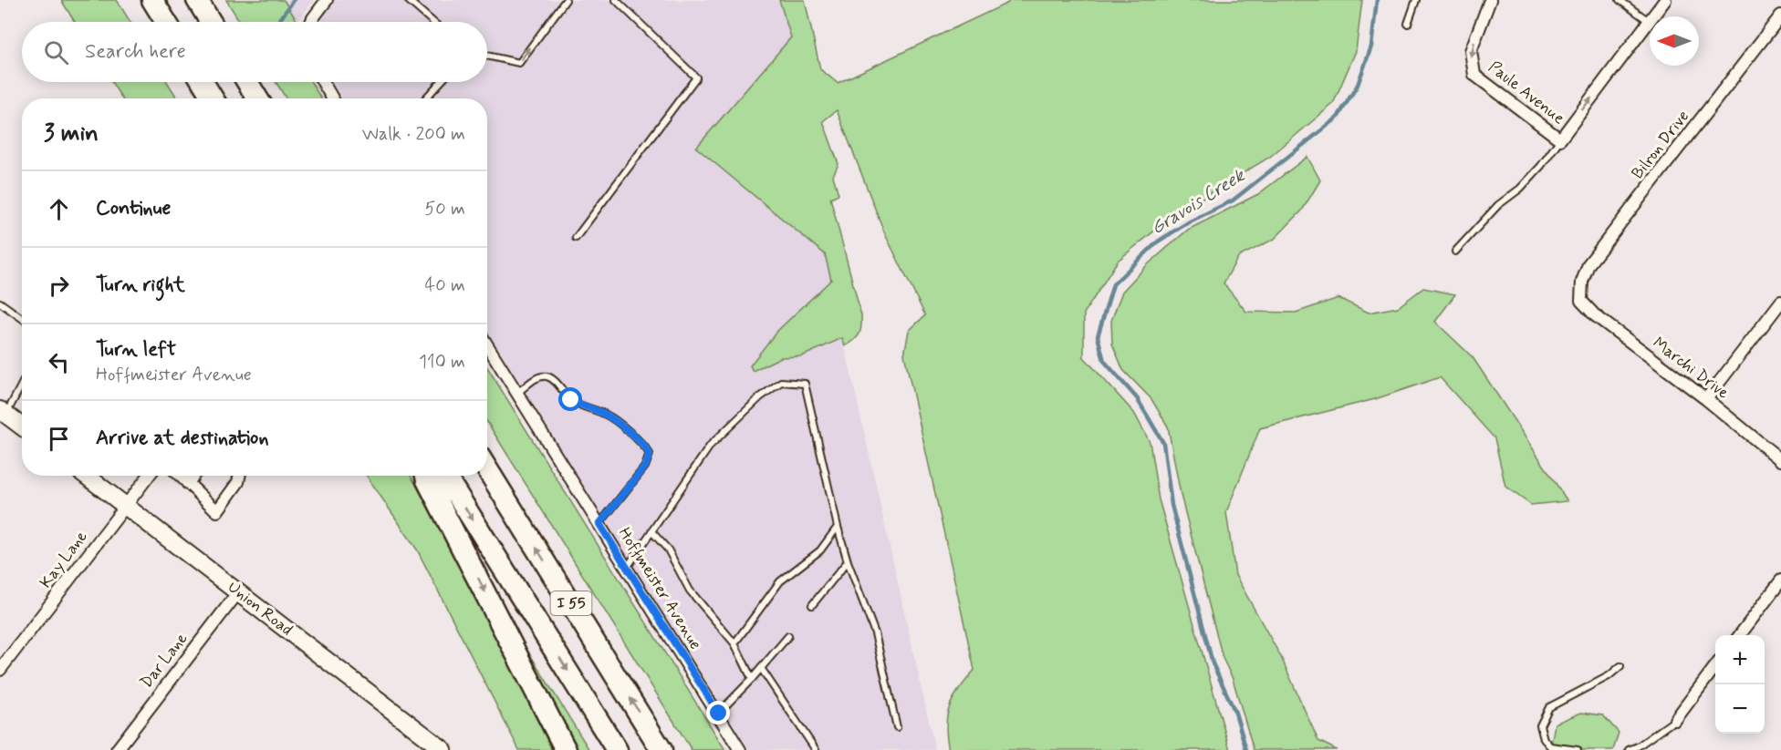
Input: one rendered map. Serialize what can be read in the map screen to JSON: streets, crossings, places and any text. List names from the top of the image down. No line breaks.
{"streets":{"highway":["I 55"],"main road":["Union Road"],"street":["Paule Avenue","Bilron Drive","Marchi Drive","Kay Lane","Hoffmeister Avenue","Dar Lane"]},"crossings":[["Bilron Drive","Marchi Drive"],["Kay Lane","Union Road"],["Union Road","Dar Lane"]],"water":["Gravois Creek"],"north":"left","page":{"search":"Search here","heading":["3 min","Walk · 200 m"],"list":[["Continue","50 m"],["Turn right","40 m"],["Turn left","Hoffmeister Avenue","110 m"],"Arrive at destination"],"map_buttons":["+","−"]}}
